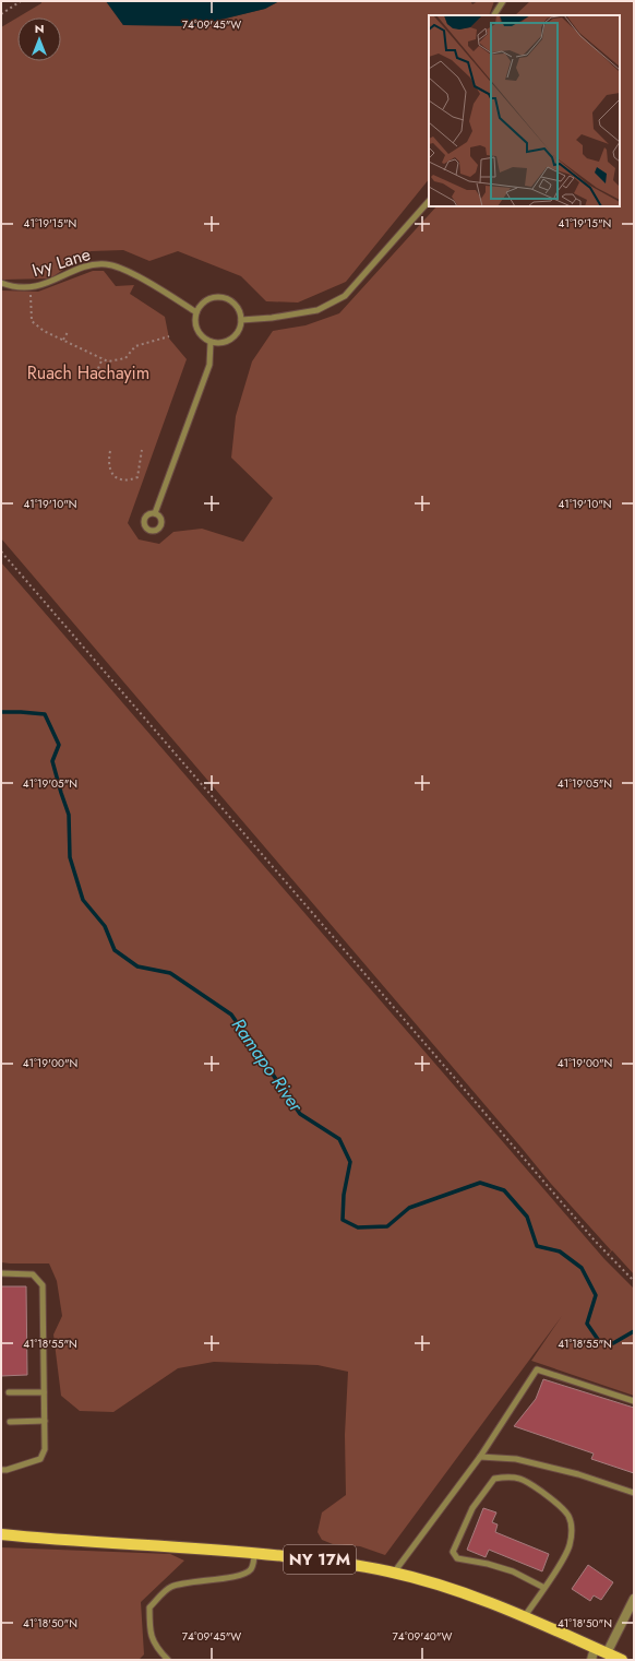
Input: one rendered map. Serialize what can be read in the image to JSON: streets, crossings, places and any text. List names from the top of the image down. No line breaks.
{"streets":{"main road":["NY 17M"],"lane":["Ivy Lane"]},"water":["Ramapo River"],"parks":["Ruach Hachayim"],"north":"top","coordinates":["74°09'45\"W","41°19'15\"N","41°19'10\"N","41°19'05\"N","41°19'00\"N","41°18'55\"N","41°18'50\"N","74°09'40\"W"]}
